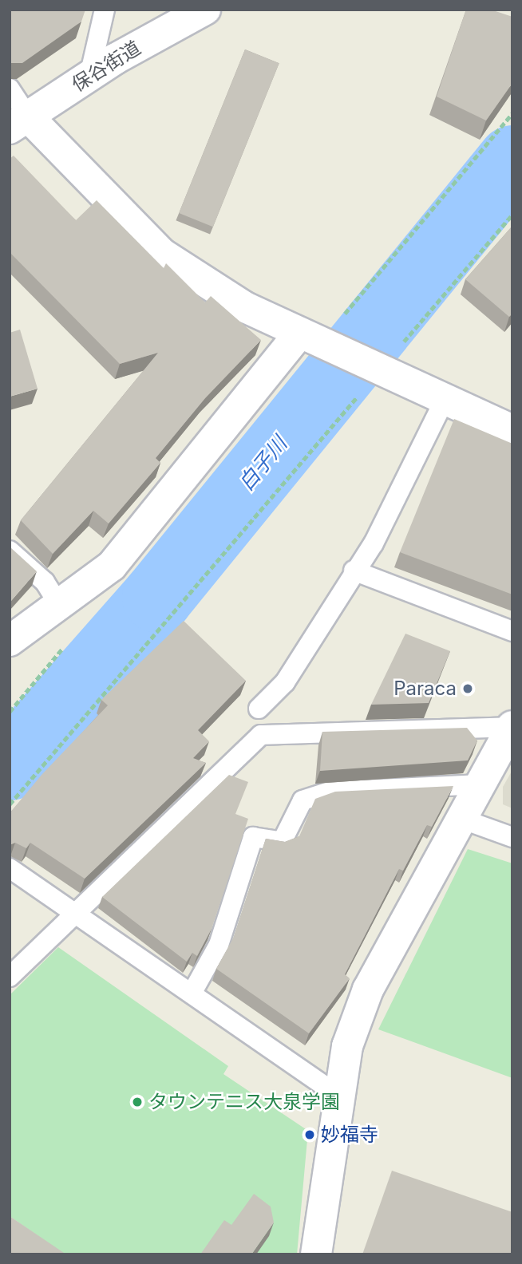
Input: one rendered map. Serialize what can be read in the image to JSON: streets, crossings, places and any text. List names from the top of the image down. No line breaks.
{"streets":{"street":["保谷街道"]},"water":["白子川"],"places":["Paraca","タウンテニス大泉学園","妙福寺"]}
